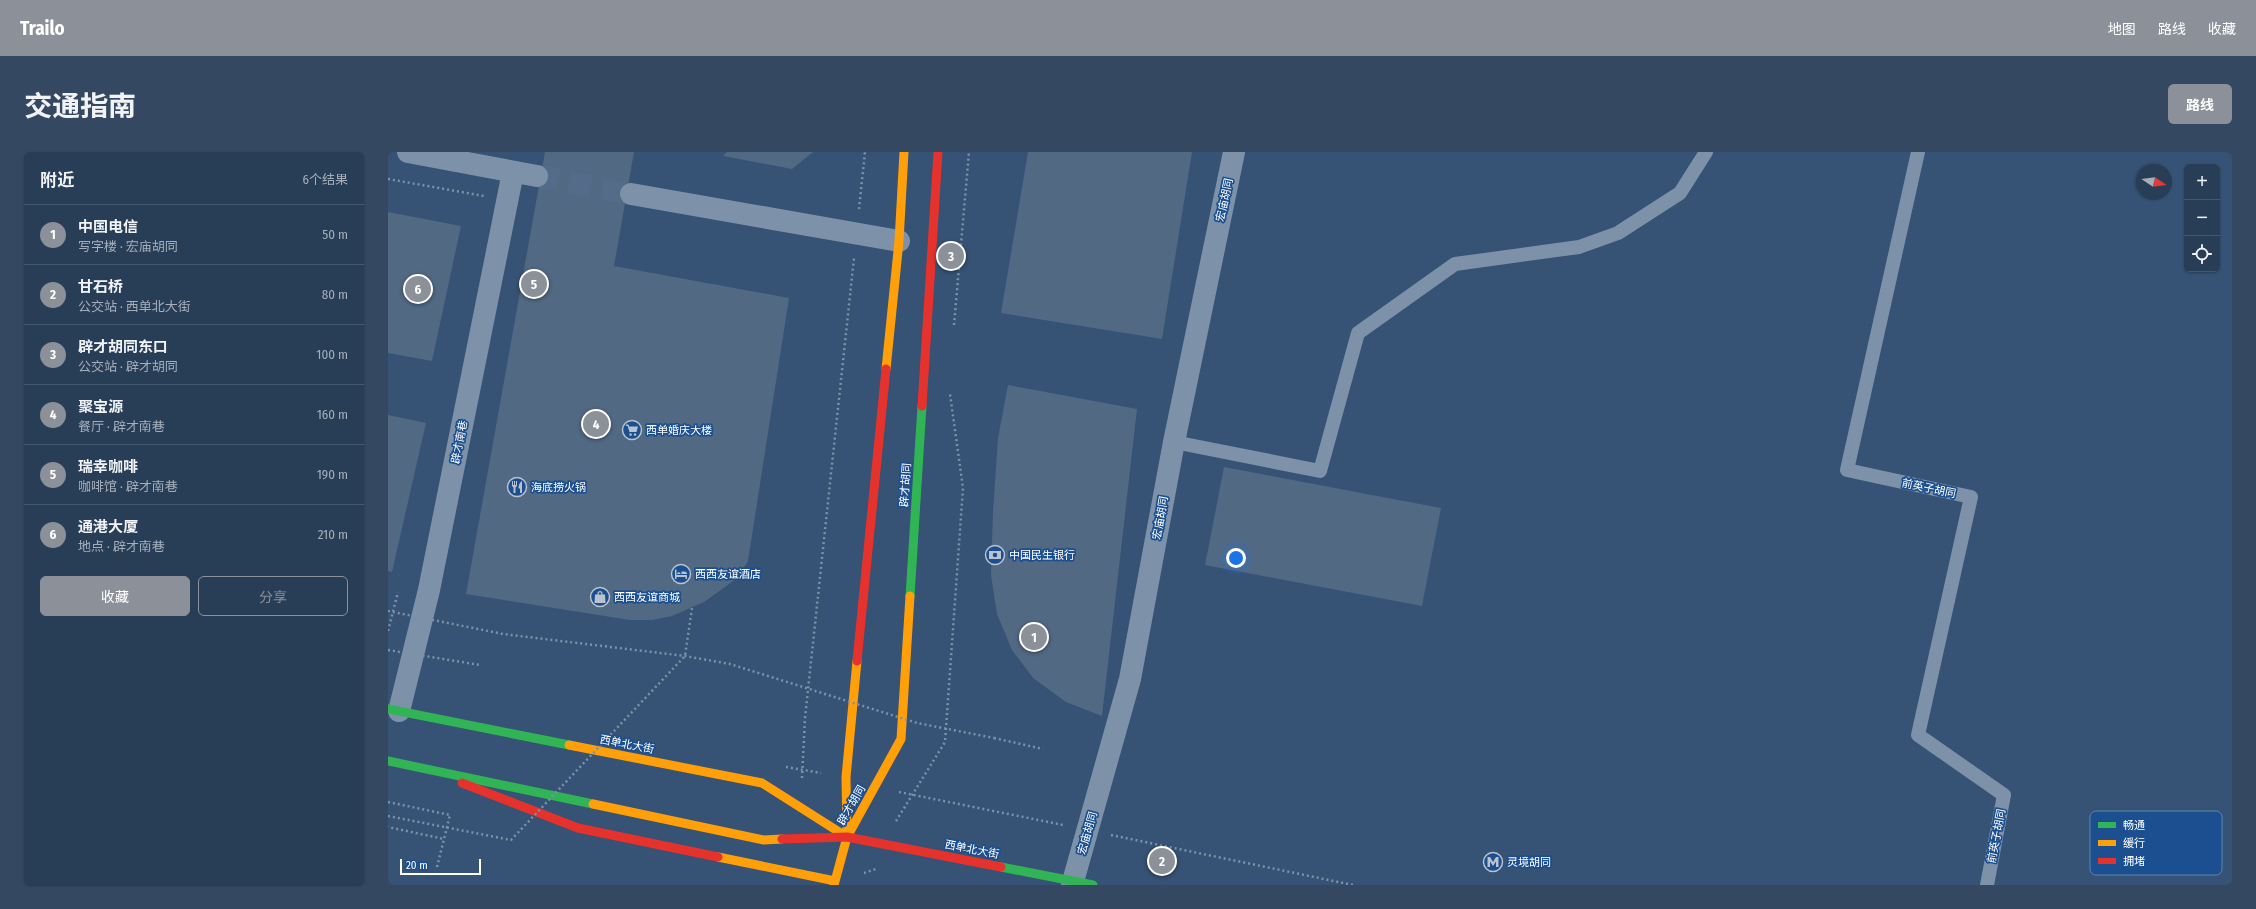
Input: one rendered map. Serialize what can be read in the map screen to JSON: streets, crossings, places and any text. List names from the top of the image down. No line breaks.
{"streets":{"main road":["辟才胡同","西单北大街"],"street":["宏庙胡同","辟才南巷"],"lane":["前英子胡同"]},"crossings":[["宏庙胡同","西单北大街"],["辟才南巷","西单北大街"],["辟才胡同","西单北大街"]],"places":{"supermarket":["西单婚庆大楼"],"restaurant":["海底捞火锅"],"bank":["中国民生银行"],"hotel":["西西友谊酒店"],"shop":["西西友谊商城"],"metro station":["灵境胡同"]},"legend":["畅通","缓行","拥堵"],"scale_bar":"20 m","north":"right","page":{"header":"Trailo","nav":["地图","路线","收藏"],"title":"交通指南","buttons":["路线",["收藏","分享"]],"heading":["附近","6个结果"],"map_buttons":["+","−"],"list":[{"mark":"1","name":"中国电信","note":"写字楼 · 宏庙胡同","value":"50 m"},{"mark":"2","name":"甘石桥","note":"公交站 · 西单北大街","value":"80 m"},{"mark":"3","name":"辟才胡同东口","note":"公交站 · 辟才胡同","value":"100 m"},{"mark":"4","name":"聚宝源","note":"餐厅 · 辟才南巷","value":"160 m"},{"mark":"5","name":"瑞幸咖啡","note":"咖啡馆 · 辟才南巷","value":"190 m"},{"mark":"6","name":"通港大厦","note":"地点 · 辟才南巷","value":"210 m"}],"pins":["3","5","6","4","1","2"],"scale":"20 m"}}
